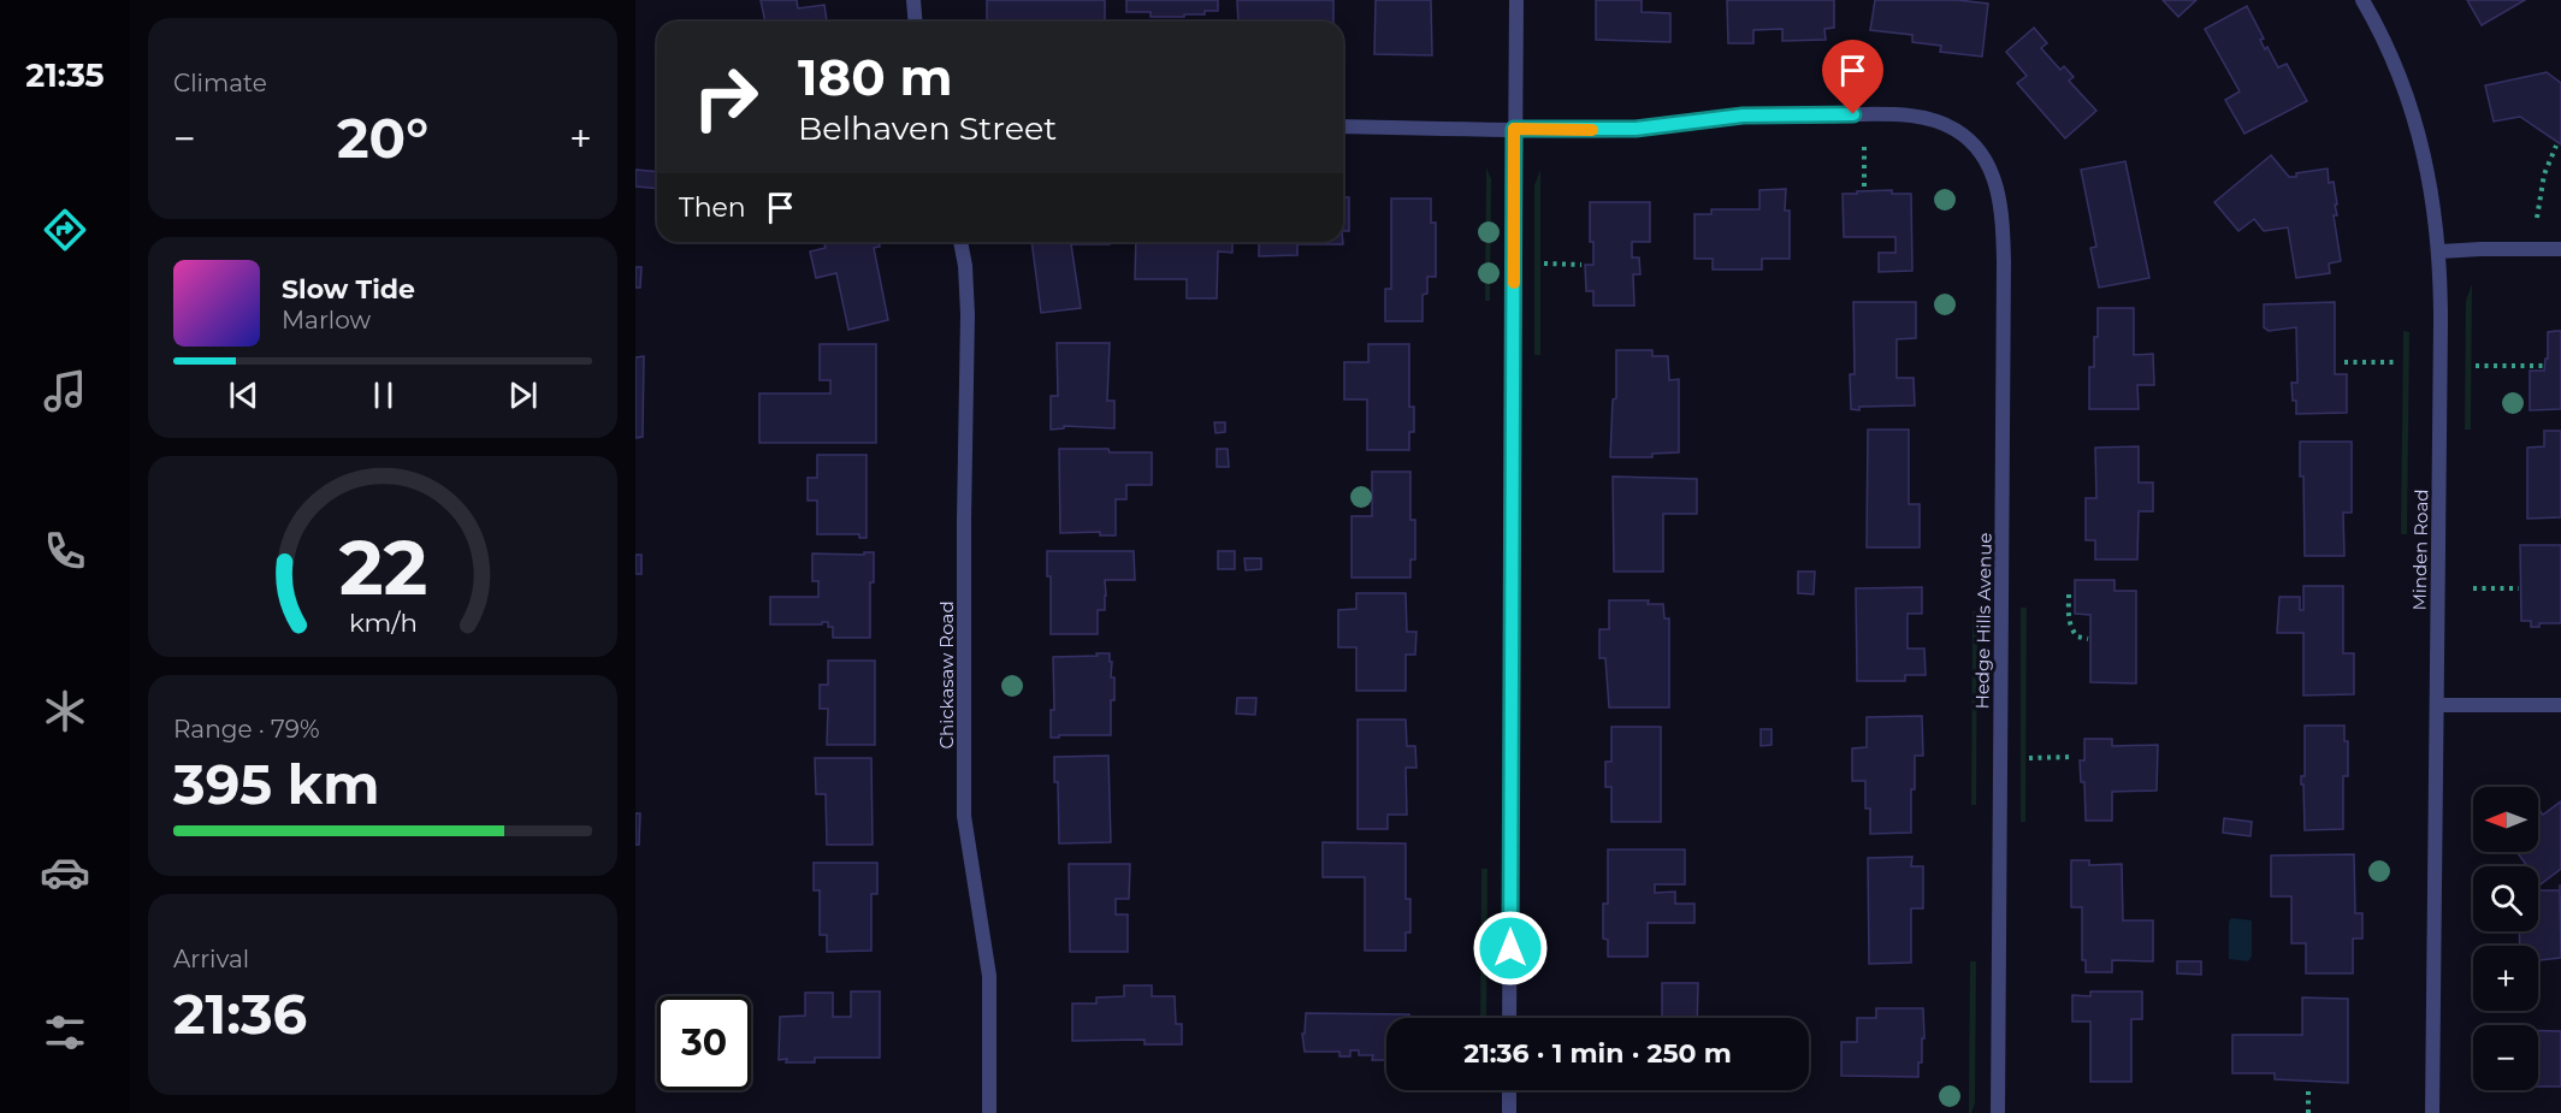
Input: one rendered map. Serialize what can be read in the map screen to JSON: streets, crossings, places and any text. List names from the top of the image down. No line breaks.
{"streets":{"street":["Minden Road","Hedge Hills Avenue","Chickasaw Road"]},"north":"left","page":{"tabs":"21:35","tile":["Climate",["Range · 79%","395 km"],["Arrival","21:36"]],"turn":["180 m","Belhaven Street"],"heat":["−","20°","+"],"then":"Then","song":["Slow Tide","Marlow"],"map_buttons":["+","−"],"limit":"30","trip":"21:36 · 1 min · 250 m","gauge":["22","km/h"]}}
